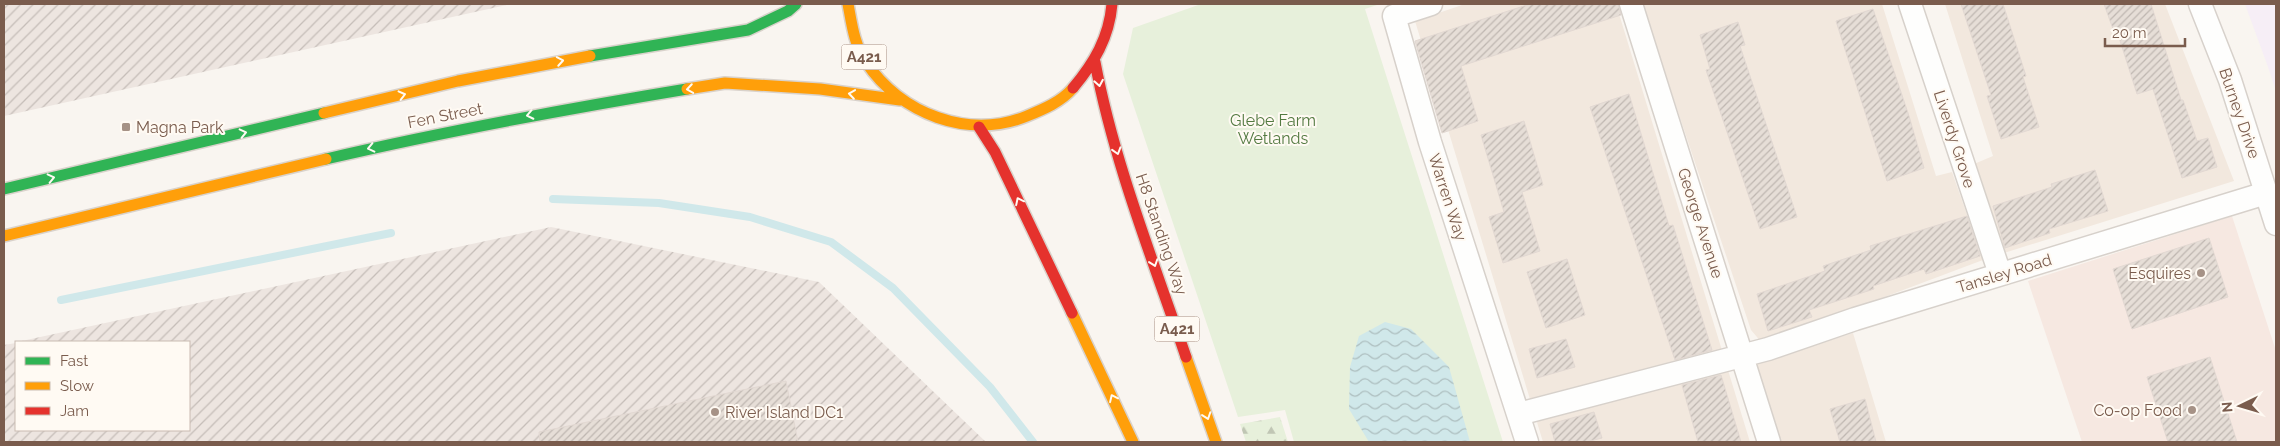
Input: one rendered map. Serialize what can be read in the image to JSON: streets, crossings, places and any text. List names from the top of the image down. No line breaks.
{"streets":{"main road":["A421","Fen Street","H8 Standing Way"],"street":["Burney Drive","Liverdy Grove","Warren Way","George Avenue","Tansley Road"]},"crossings":[["A421","Fen Street"],["A421","H8 Standing Way"],["Burney Drive","Tansley Road"],["Liverdy Grove","Tansley Road"],["George Avenue","Tansley Road"]],"parks":["Glebe Farm Wetlands"],"places":{"transit":["Magna Park"],"other":["Esquires","Co-op Food","River Island DC1"]},"legend":["Fast","Slow","Jam"],"scale_bar":"20 m","north":"left"}
